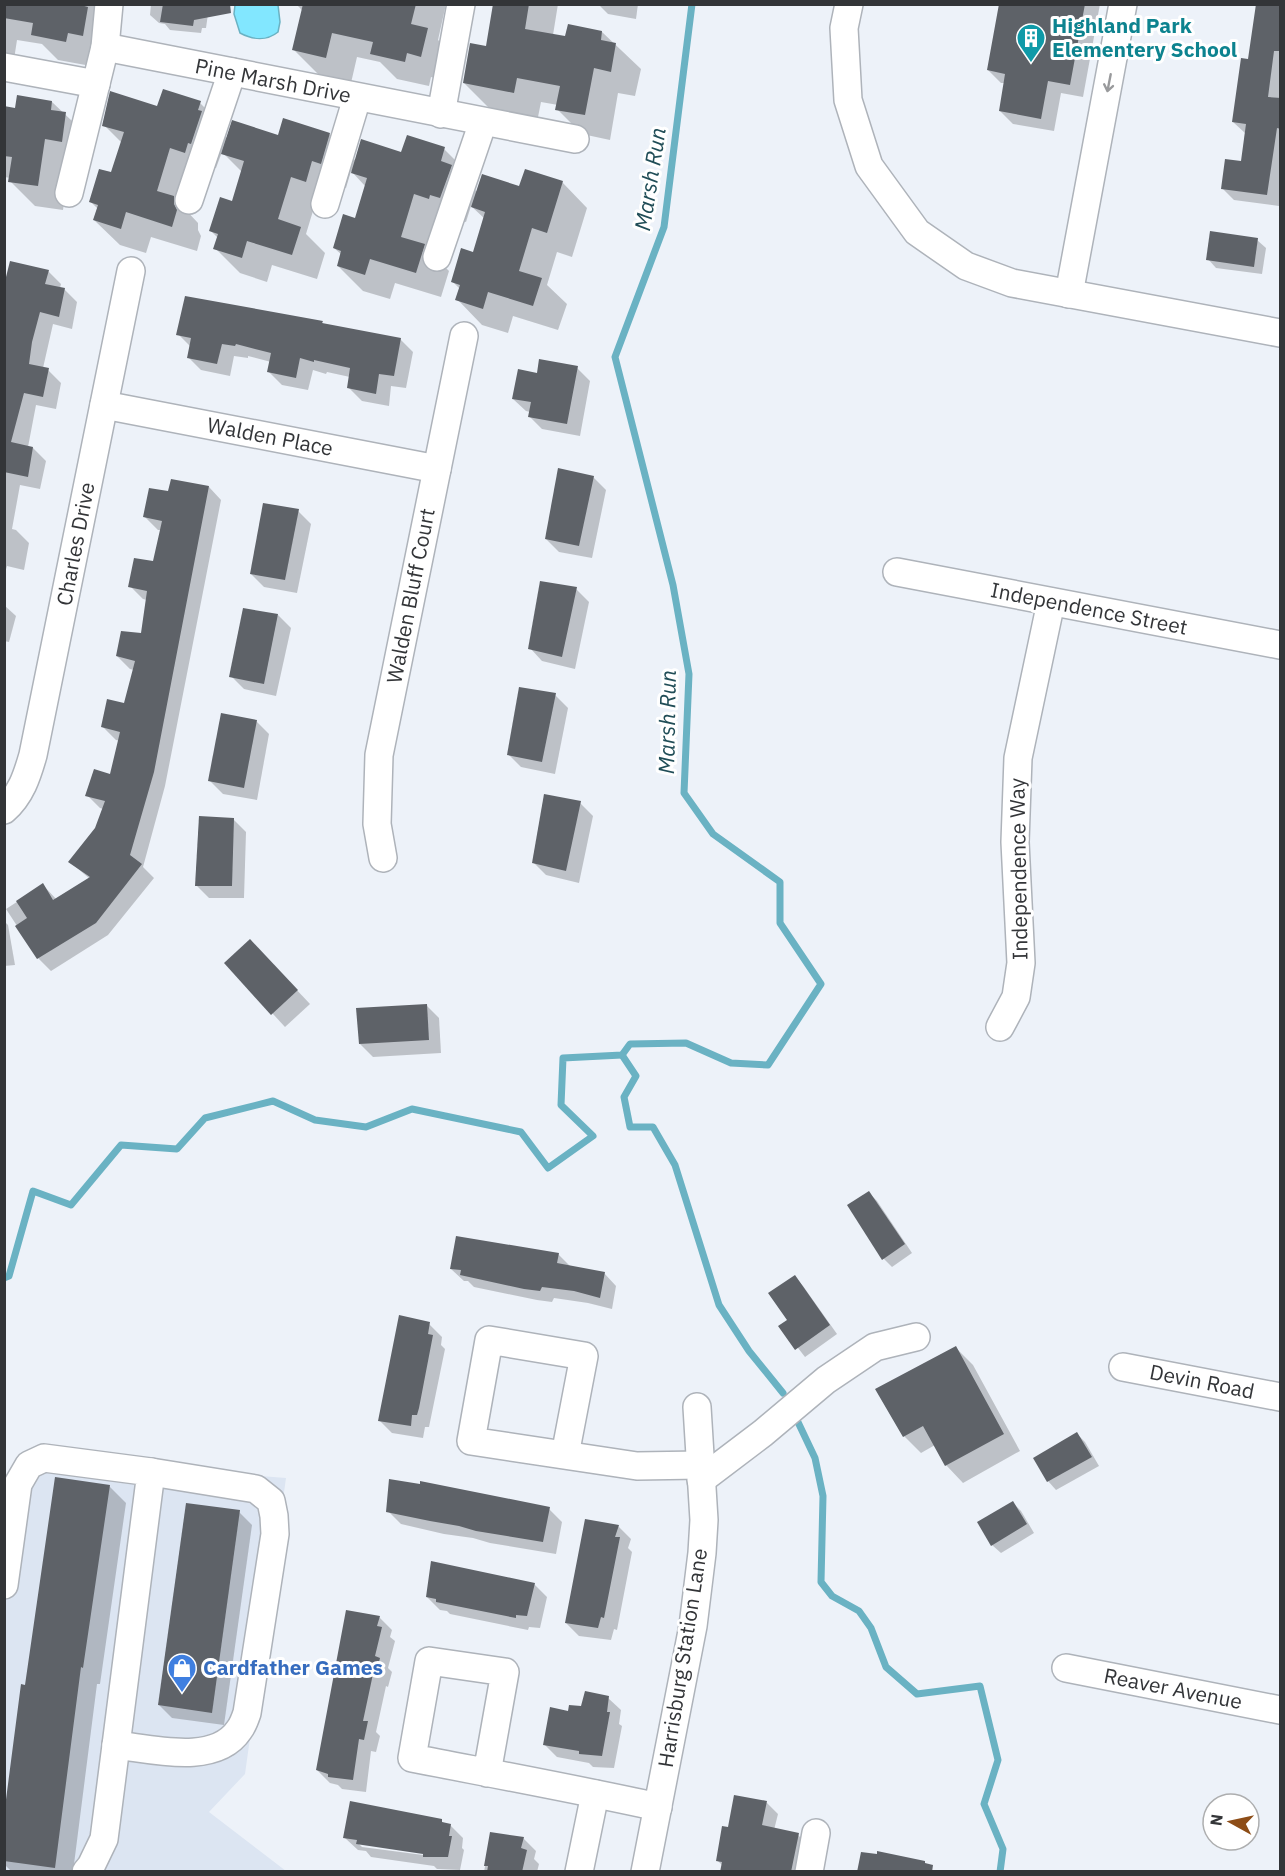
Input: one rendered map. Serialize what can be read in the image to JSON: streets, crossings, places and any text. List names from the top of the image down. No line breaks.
{"streets":{"street":["Pine Marsh Drive","Walden Place","Charles Drive","Walden Bluff Court","Independence Street","Independence Way","Devin Road","Harrisburg Station Lane","Reaver Avenue"]},"crossings":[["Walden Place","Charles Drive"],["Walden Place","Walden Bluff Court"],["Independence Street","Independence Way"]],"water":["Marsh Run"],"places":{"building":["Highland Park Elementery School"],"shop":["Cardfather Games"]},"north":"left"}
